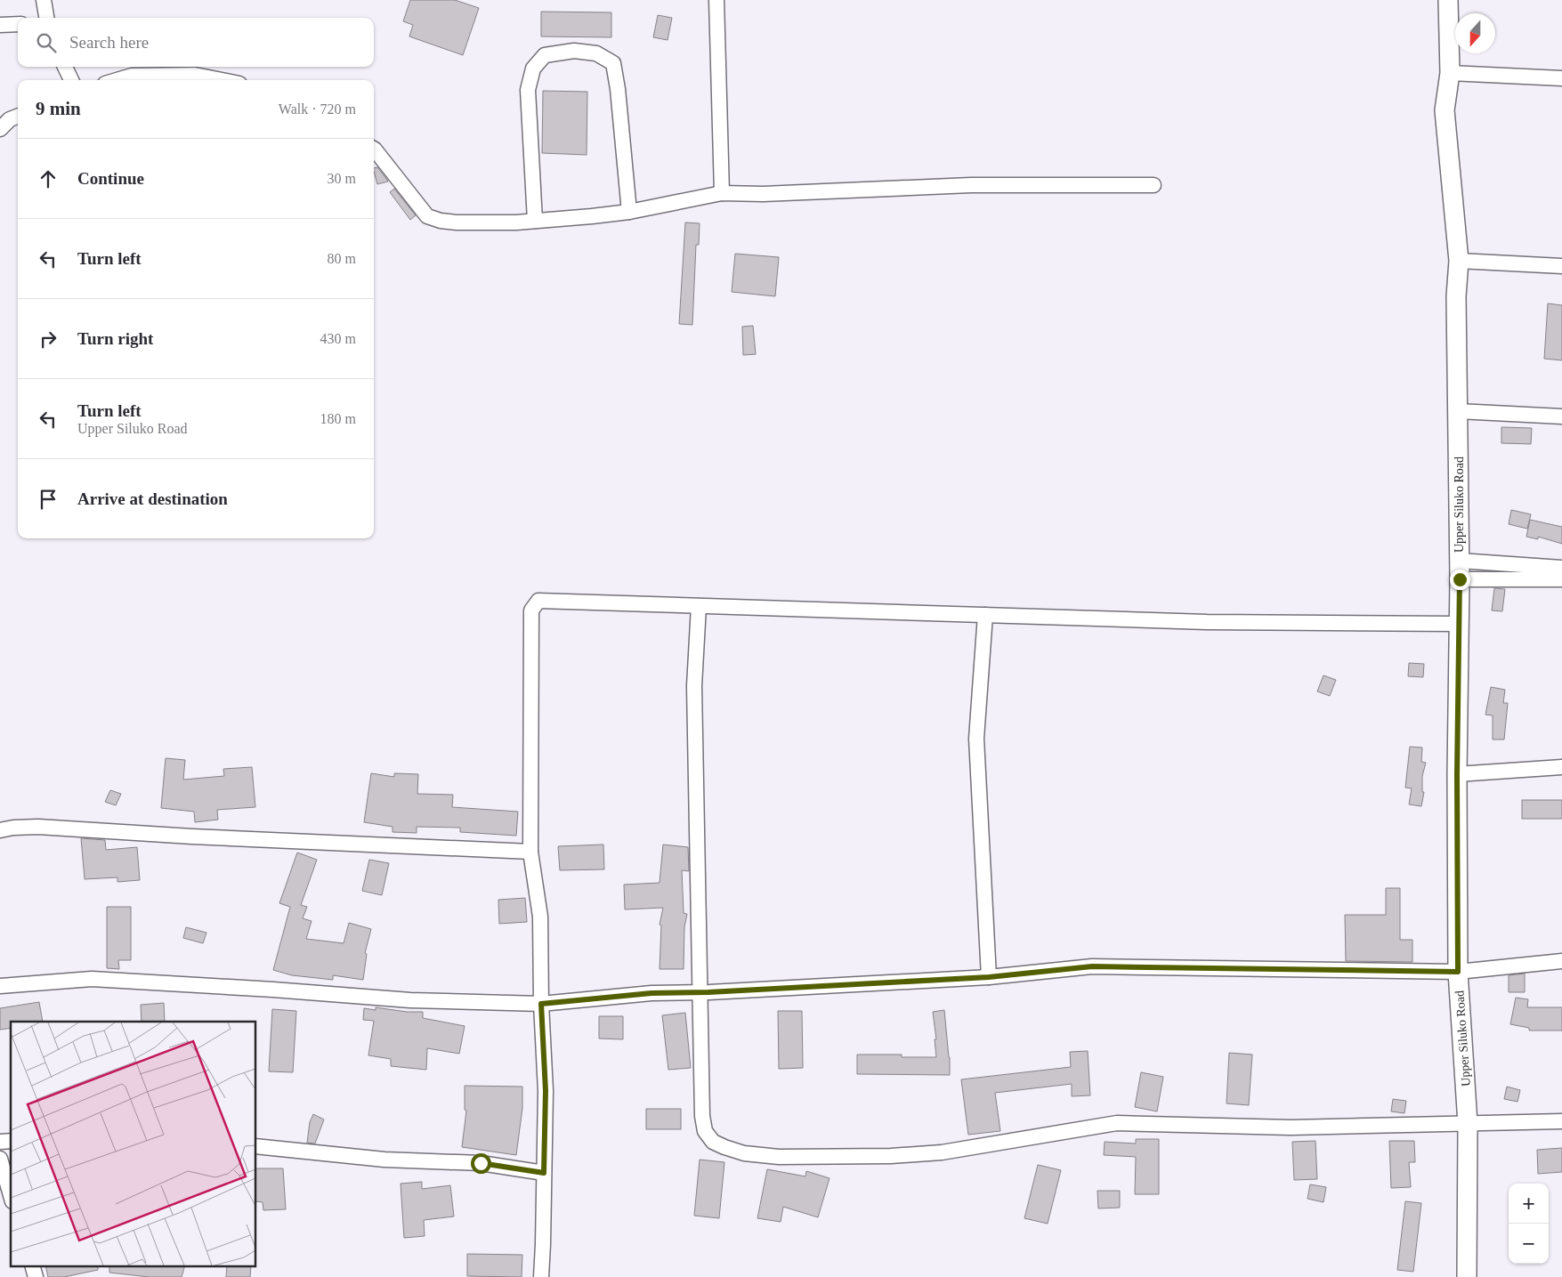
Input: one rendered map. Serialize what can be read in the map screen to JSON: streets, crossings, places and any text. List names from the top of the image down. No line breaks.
{"streets":{"main road":["Upper Siluko Road"]},"north":"bottom","page":{"search":"Search here","heading":["9 min","Walk · 720 m"],"list":[["Continue","30 m"],["Turn left","80 m"],["Turn right","430 m"],["Turn left","Upper Siluko Road","180 m"],"Arrive at destination"],"map_buttons":["+","−"]}}
